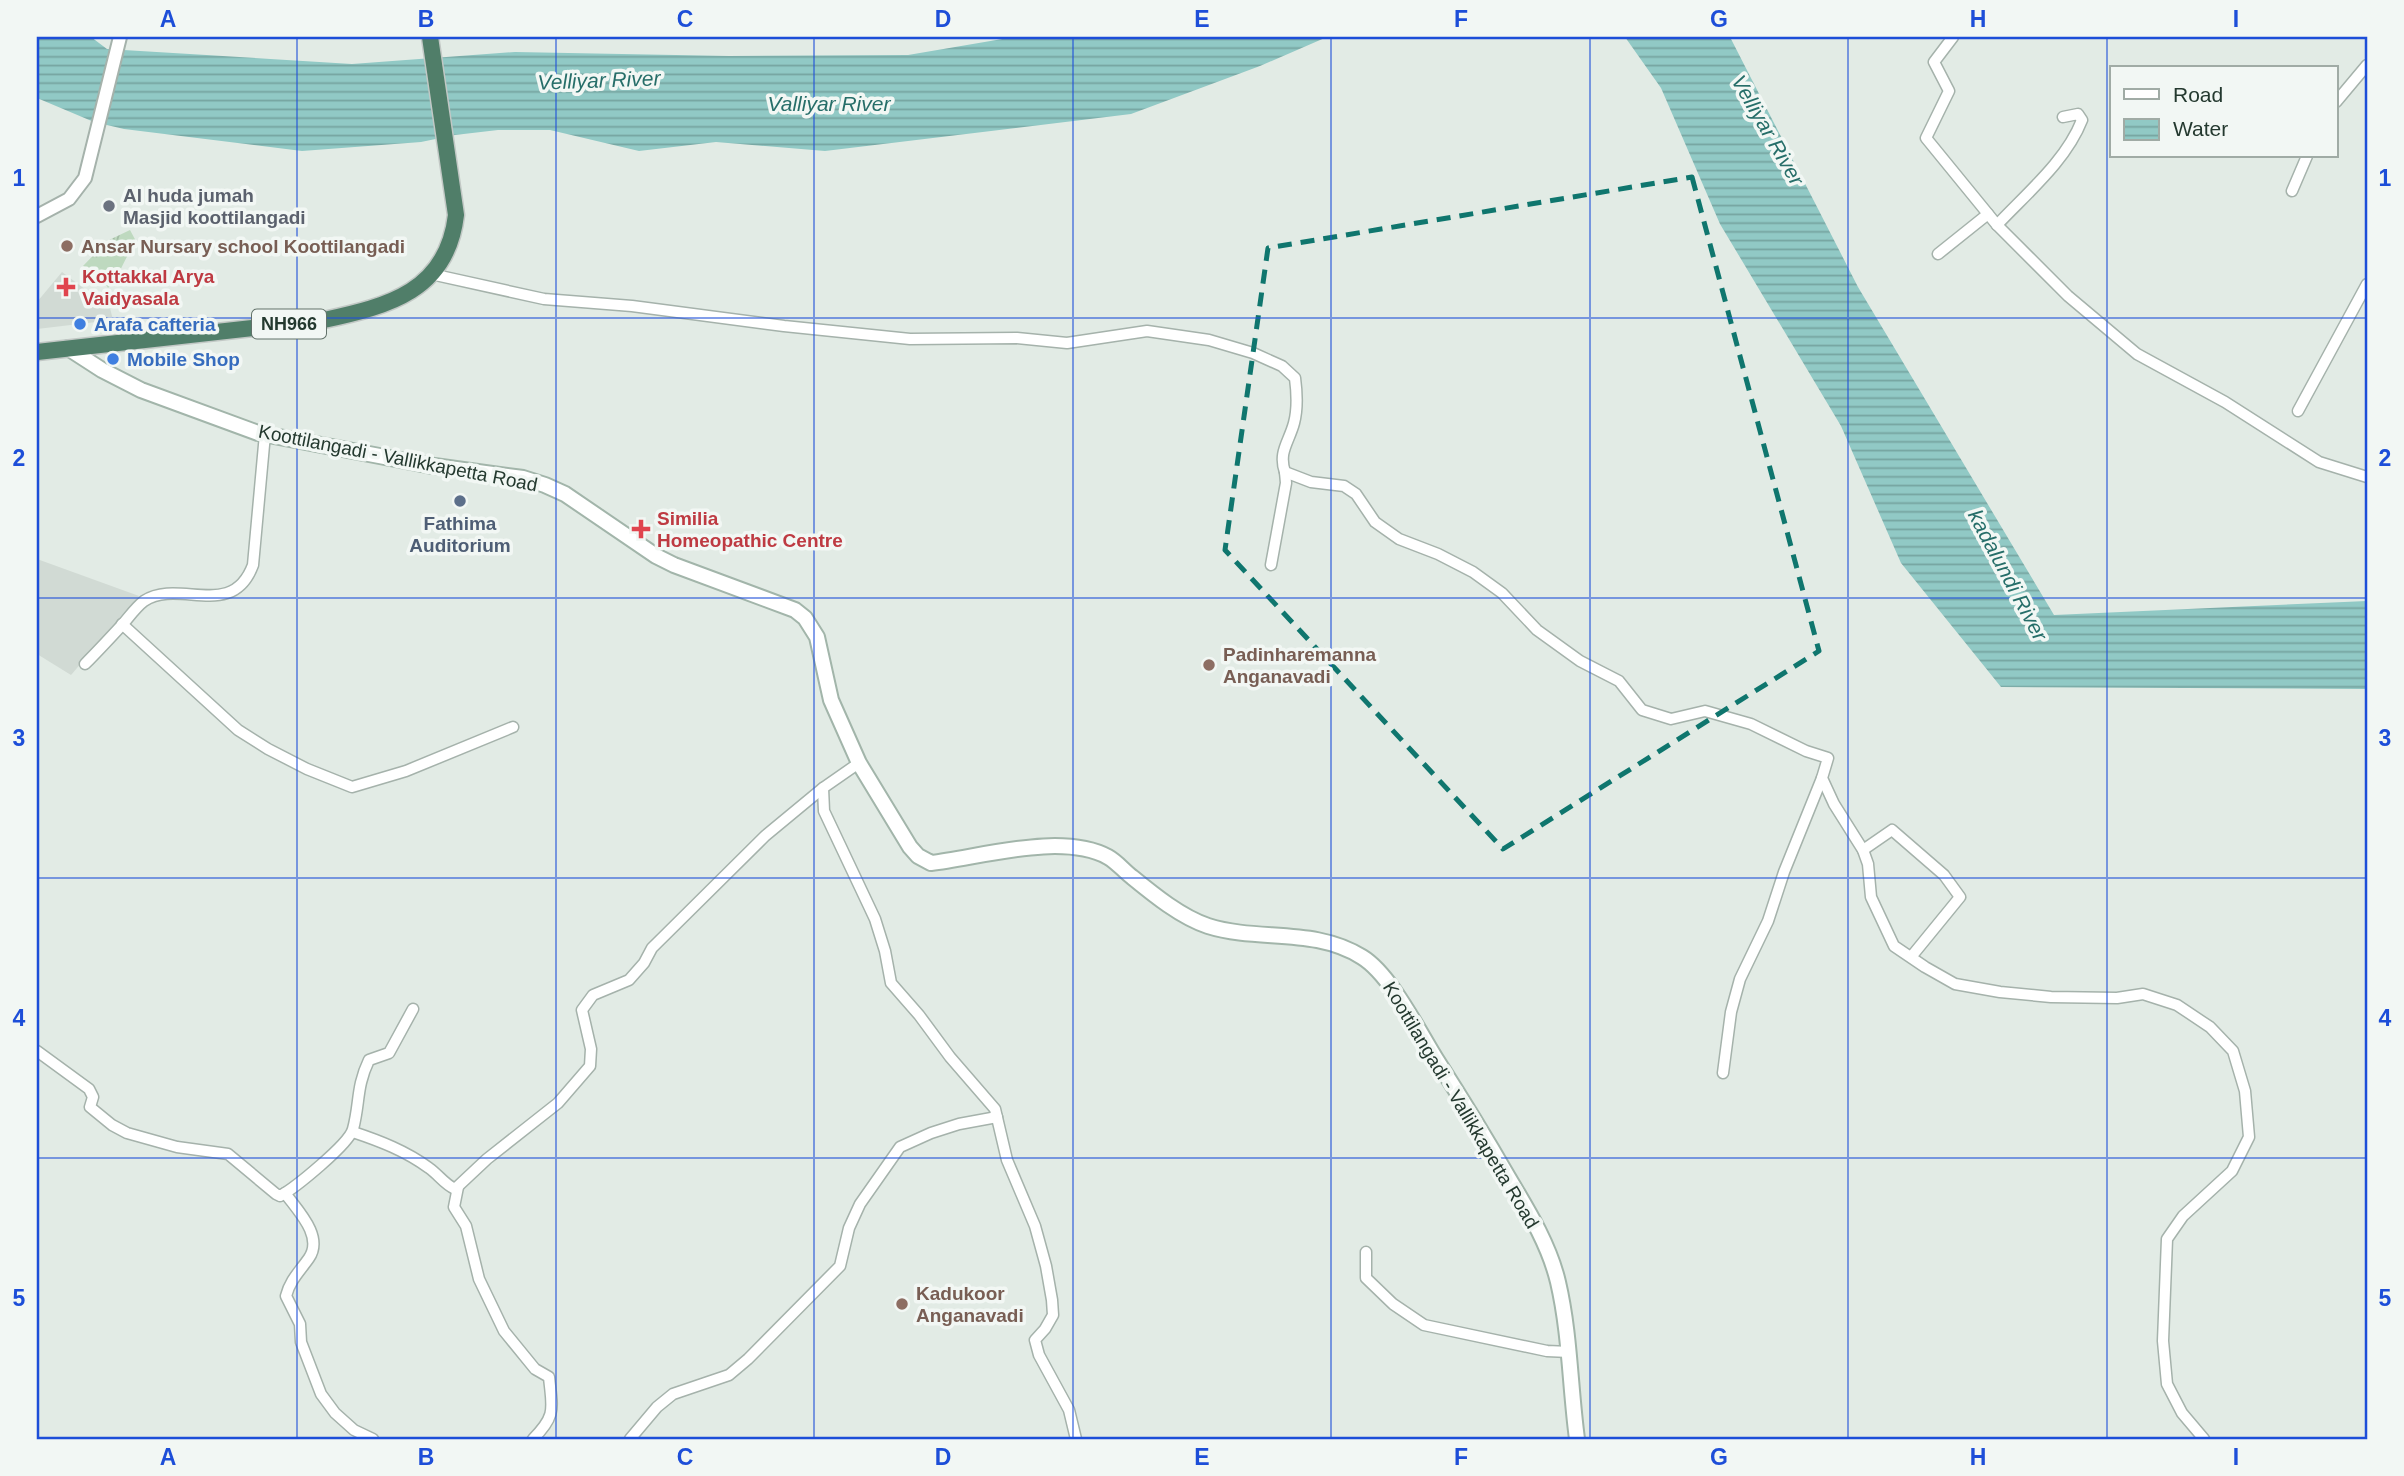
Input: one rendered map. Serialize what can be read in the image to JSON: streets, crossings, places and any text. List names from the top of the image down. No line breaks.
{"streets":{"highway":["NH966"],"main road":["Koottilangadi - Vallikkapetta Road"]},"crossings":[["NH966","Koottilangadi - Vallikkapetta Road"]],"water":["Velliyar River","Valliyar River","kadalundi River"],"places":{"other":["Al huda jumah Masjid koottilangadi","Ansar Nursary school Koottilangadi","Arafa cafteria","Mobile Shop","Fathima Auditorium","Padinharemanna Anganavadi","Kadukoor Anganavadi"],"health":["Kottakkal Arya Vaidyasala","Similia Homeopathic Centre"]},"legend":["Road","Water"],"grid":{"columns":["A","B","C","D","E","F","G","H","I"],"rows":["1","2","3","4","5"]}}
